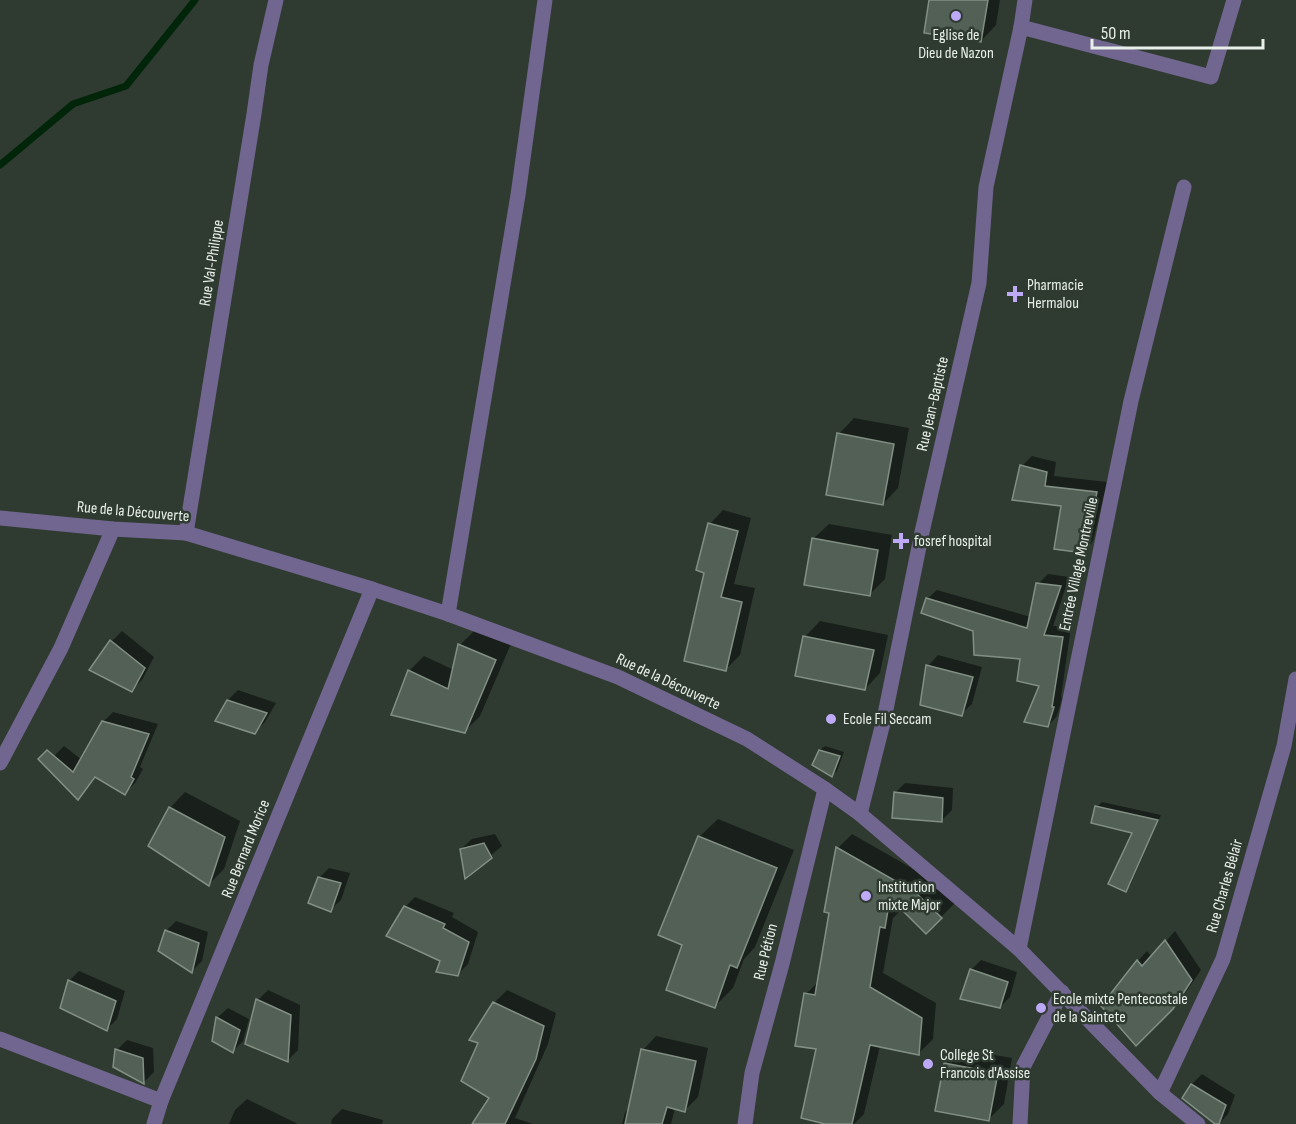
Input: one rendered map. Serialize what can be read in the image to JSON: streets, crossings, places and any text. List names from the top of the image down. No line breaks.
{"streets":{"street":["Rue Val-Philippe","Rue Jean-Baptiste","Rue de la Découverte","Entrée Village Montreville","Rue Bernard Morice","Rue Charles Bélair","Rue Pétion"]},"crossings":[["Rue Val-Philippe","Rue de la Découverte"],["Rue Jean-Baptiste","Rue de la Découverte"],["Rue de la Découverte","Entrée Village Montreville"],["Rue de la Découverte","Rue Bernard Morice"],["Rue de la Découverte","Rue Charles Bélair"],["Rue de la Découverte","Rue Pétion"]],"places":{"other":["Eglise de Dieu de Nazon","Ecole Fil Seccam","Institution mixte Major","Ecole mixte Pentecostale de la Saintete","College St Francois d'Assise"],"health":["Pharmacie Hermalou","fosref hospital"]},"scale_bar":"50 m"}
